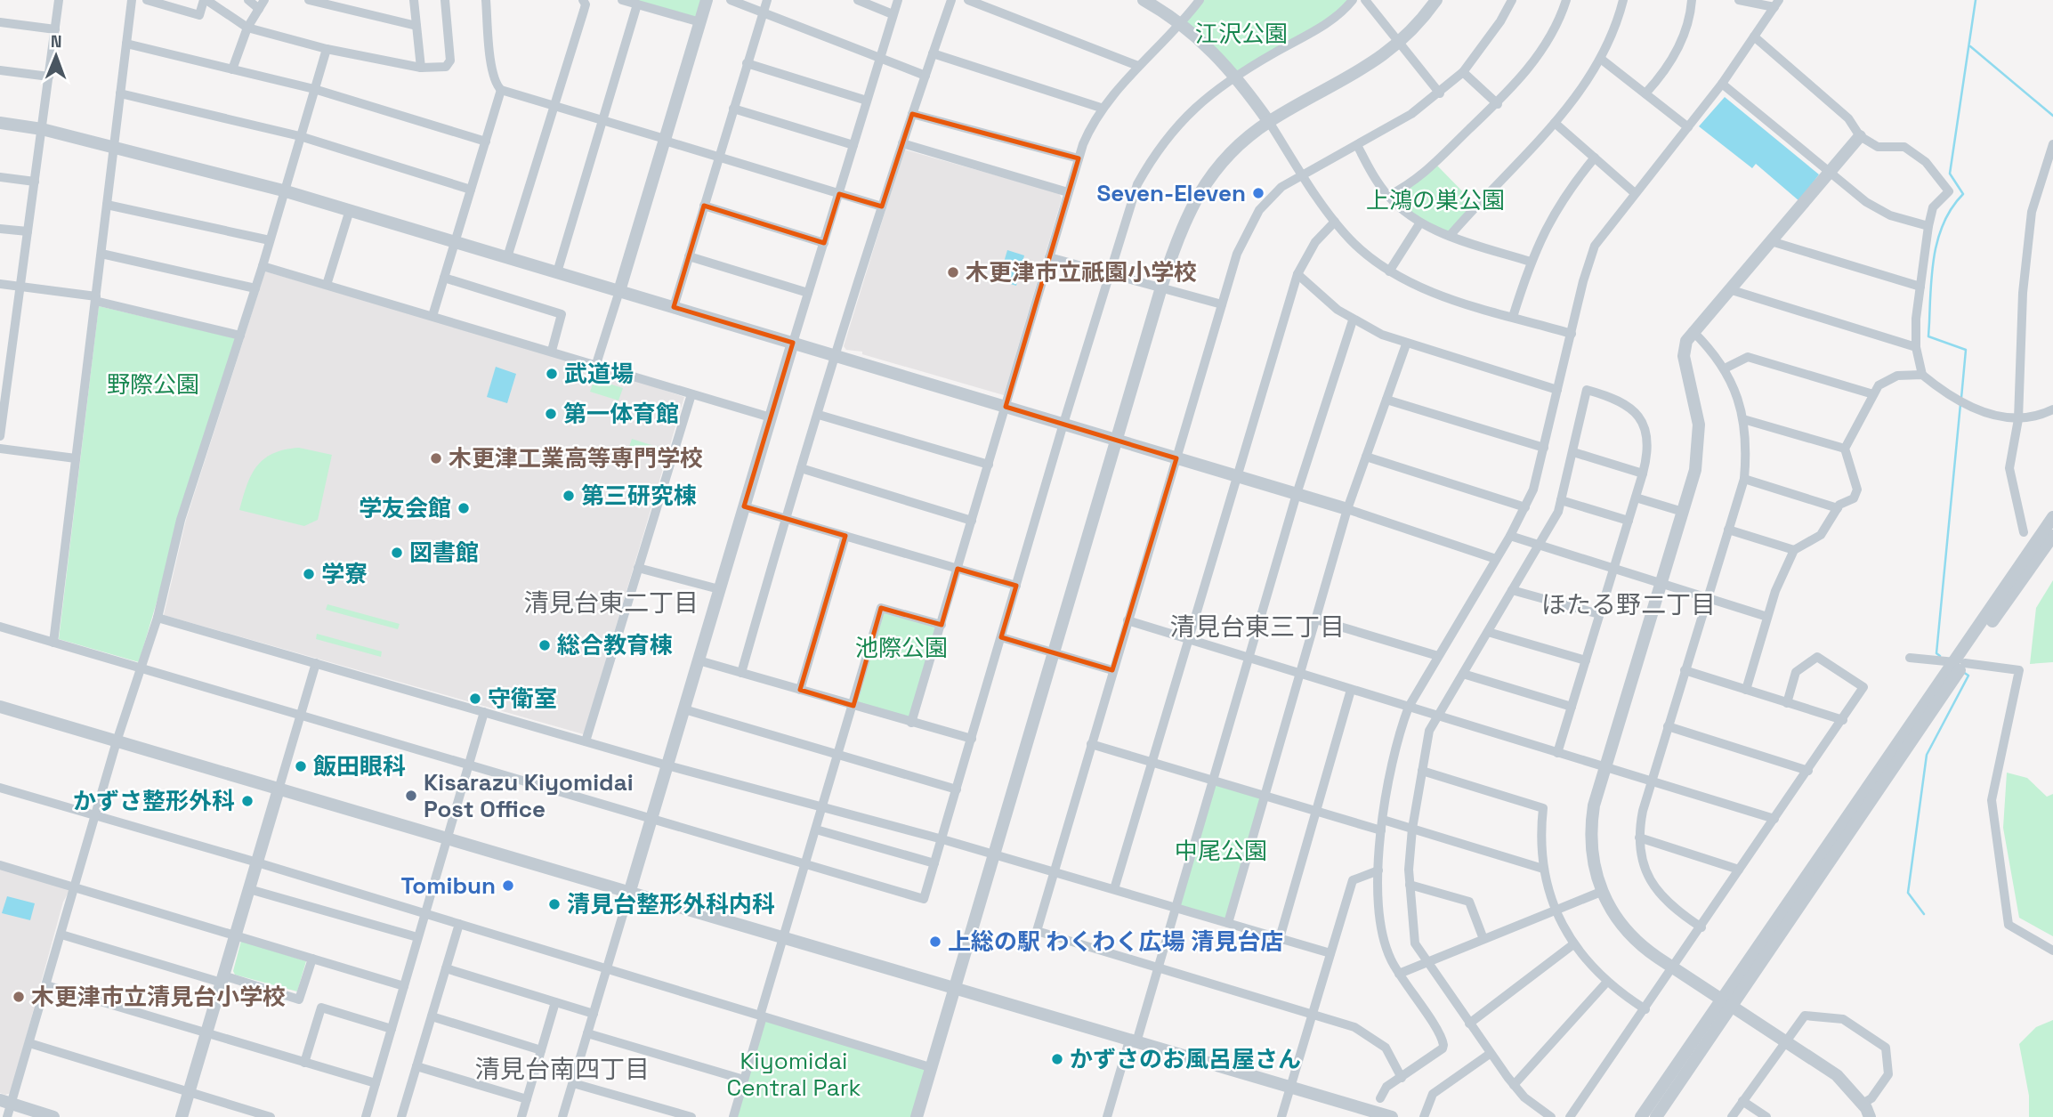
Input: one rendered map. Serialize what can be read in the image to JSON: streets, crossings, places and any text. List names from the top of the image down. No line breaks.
{"districts":["清見台東二丁目","ほたる野二丁目","清見台東三丁目","清見台南四丁目"],"parks":["江沢公園","上鴻の巣公園","野際公園","池際公園","中尾公園","Kiyomidai Central Park"],"places":["Seven-Eleven","木更津市立祇園小学校","武道場","第一体育館","木更津工業高等専門学校","第三研究棟","学友会館","図書館","学寮","総合教育棟","守衛室","飯田眼科","Kisarazu Kiyomidai Post Office","かずさ整形外科","Tomibun","清見台整形外科内科","上総の駅 わくわく広場 清見台店","木更津市立清見台小学校","かずさのお風呂屋さん"],"north":"top"}
